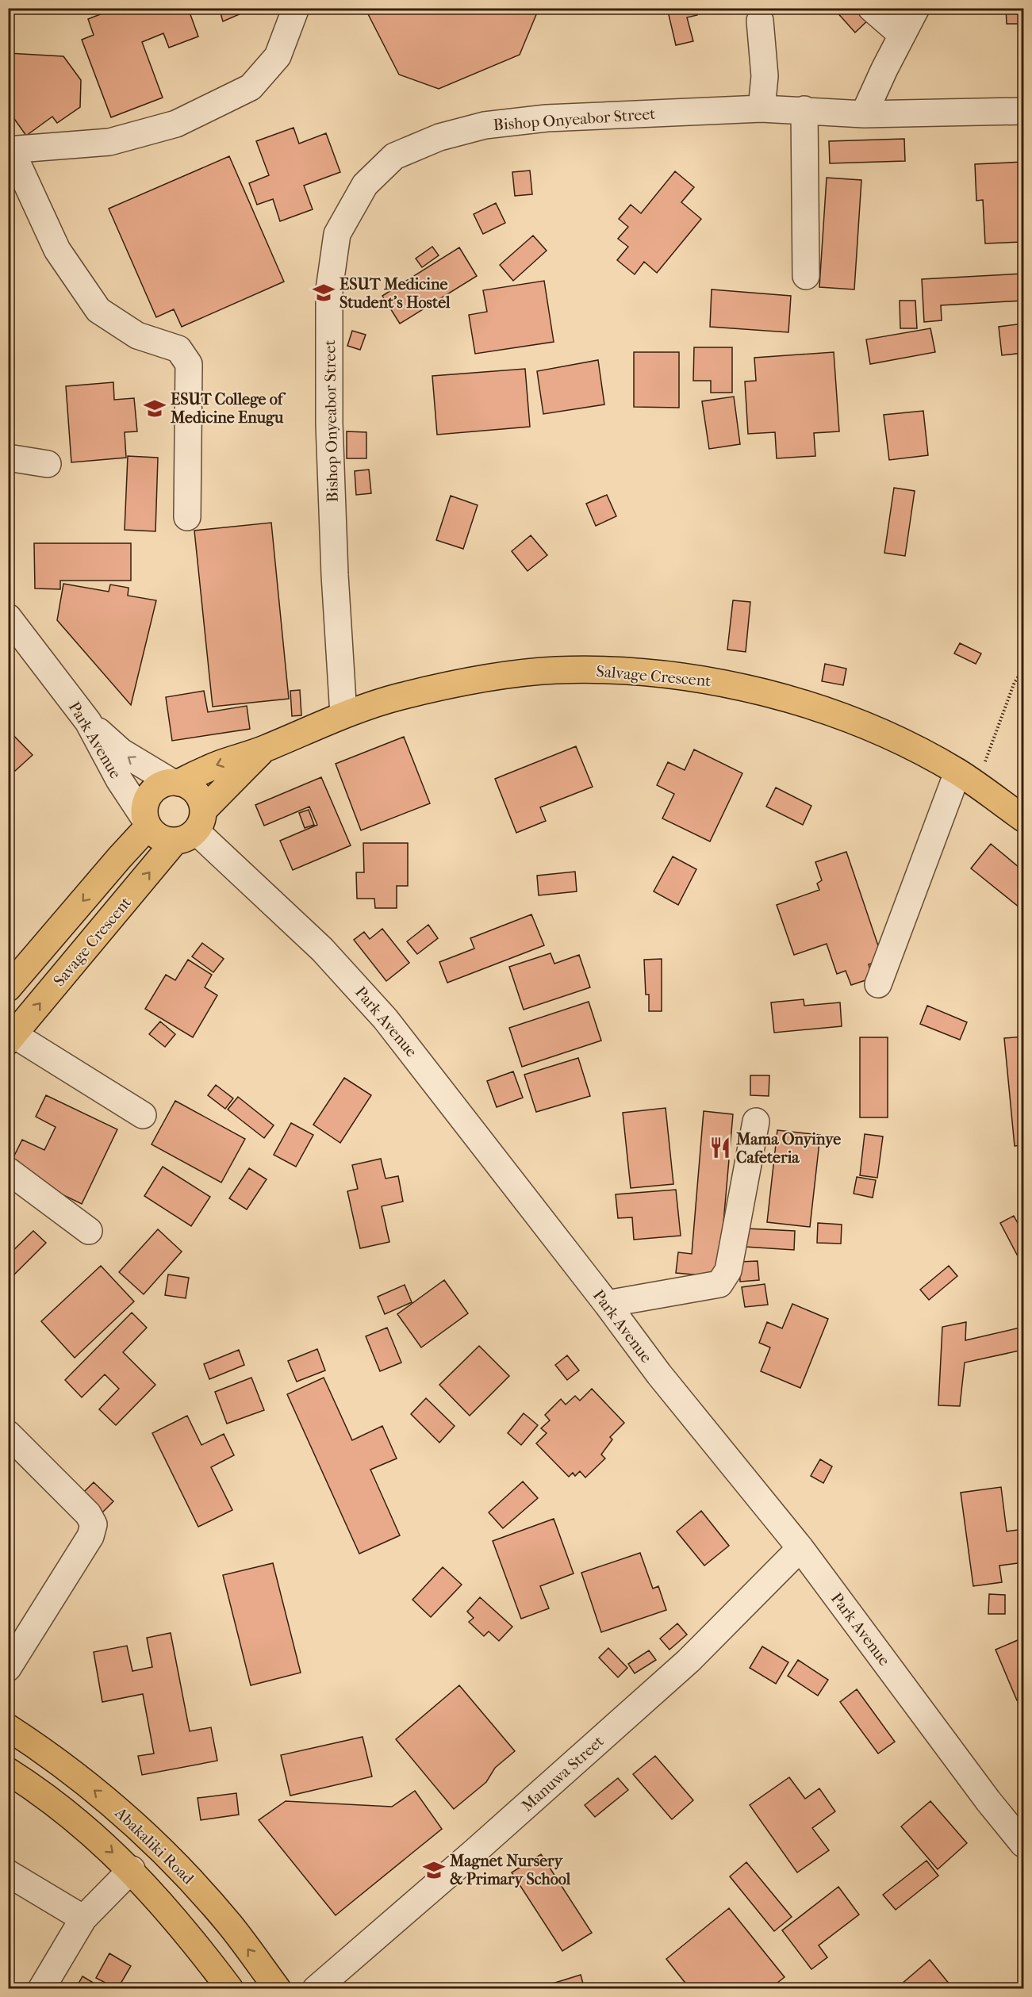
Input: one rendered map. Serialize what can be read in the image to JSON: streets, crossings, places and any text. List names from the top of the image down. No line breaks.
{"streets":{"main road":["Salvage Crescent","Savage Crescent","Abakaliki Road"],"street":["Bishop Onyeabor Street","Park Avenue","Manuwa Street"]},"crossings":[["Bishop Onyeabor Street","Salvage Crescent"],["Salvage Crescent","Park Avenue"],["Salvage Crescent","Savage Crescent"],["Park Avenue","Savage Crescent"],["Park Avenue","Manuwa Street"]],"places":{"school or university":["ESUT Medicine Student's Hostel","ESUT College of Medicine Enugu","Magnet Nursery & Primary School"],"restaurant":["Mama Onyinye Cafeteria"]}}
